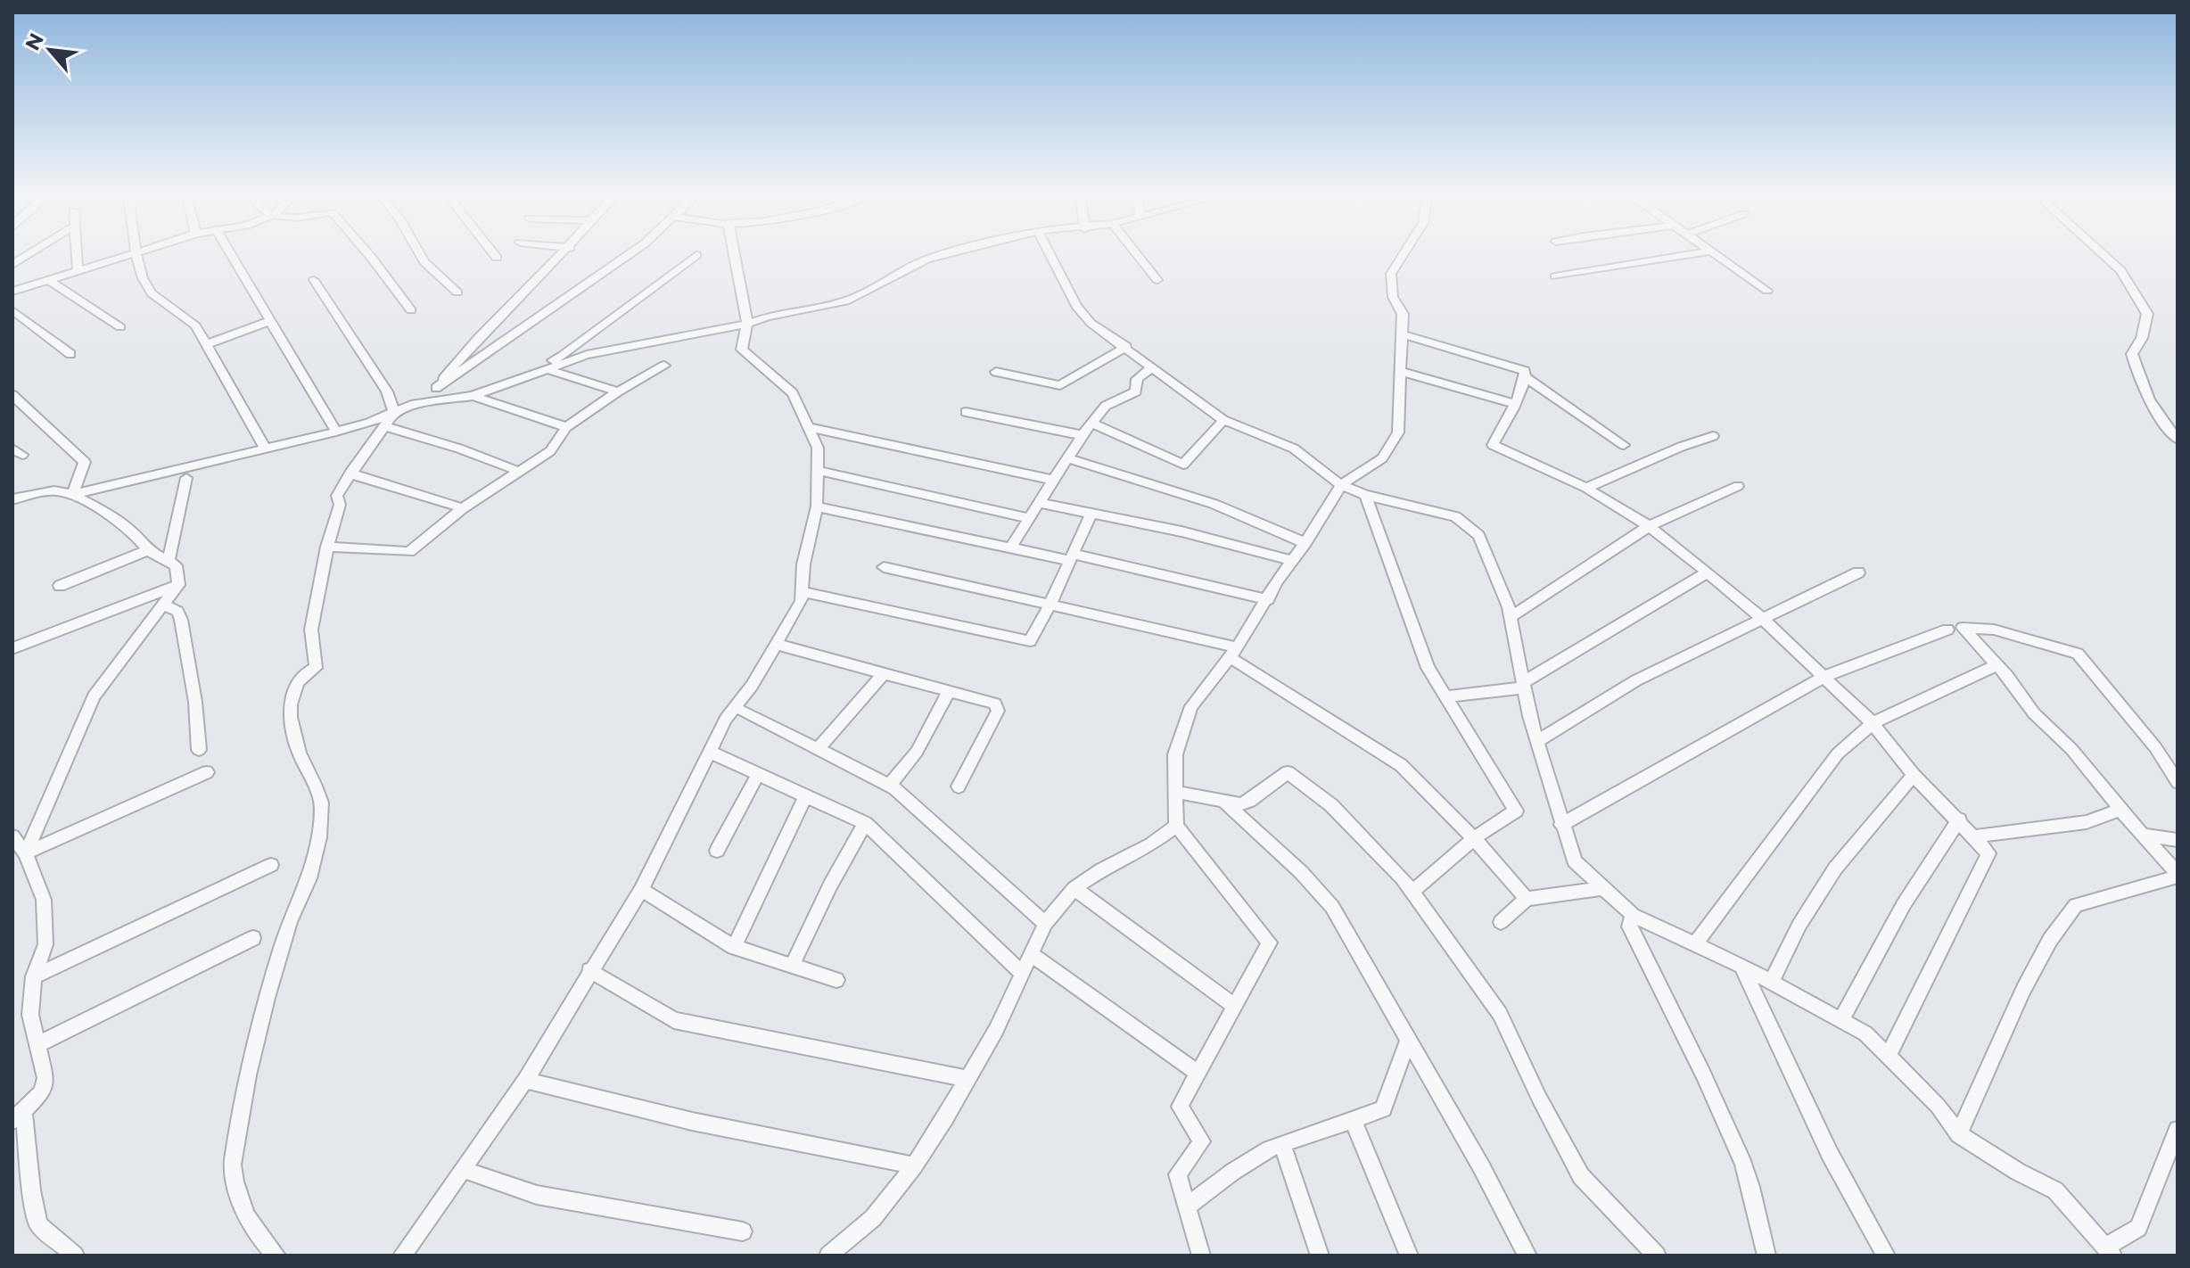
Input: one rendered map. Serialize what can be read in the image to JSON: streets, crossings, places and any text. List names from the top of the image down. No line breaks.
{"north":"top left"}
